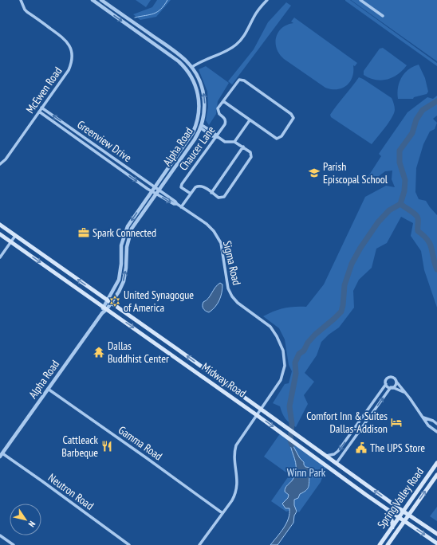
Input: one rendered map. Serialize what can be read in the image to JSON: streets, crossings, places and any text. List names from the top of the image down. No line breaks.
{"streets":{"main road":["Midway Road","Spring Valley Road"],"street":["McEwen Road","Greenview Drive","Alpha Road","Chaucer Lane","Sigma Road","Gamma Road","Neutron Road"]},"crossings":[["McEwen Road","Greenview Drive"],["Greenview Drive","Alpha Road"],["Greenview Drive","Sigma Road"],["Alpha Road","Sigma Road"],["Alpha Road","Midway Road"],["Alpha Road","Gamma Road"],["Alpha Road","Neutron Road"],["Sigma Road","Midway Road"],["Sigma Road","Gamma Road"],["Midway Road","Spring Valley Road"]],"parks":["Winn Park"],"places":{"school or university":["Parish Episcopal School"],"office":["Spark Connected"],"synagogue":["United Synagogue of America"],"temple":["Dallas Buddhist Center"],"hotel":["Comfort Inn & Suites Dallas-Addison"],"restaurant":["Cattleack Barbeque"],"public building":["The UPS Store"]},"north":"bottom right"}
